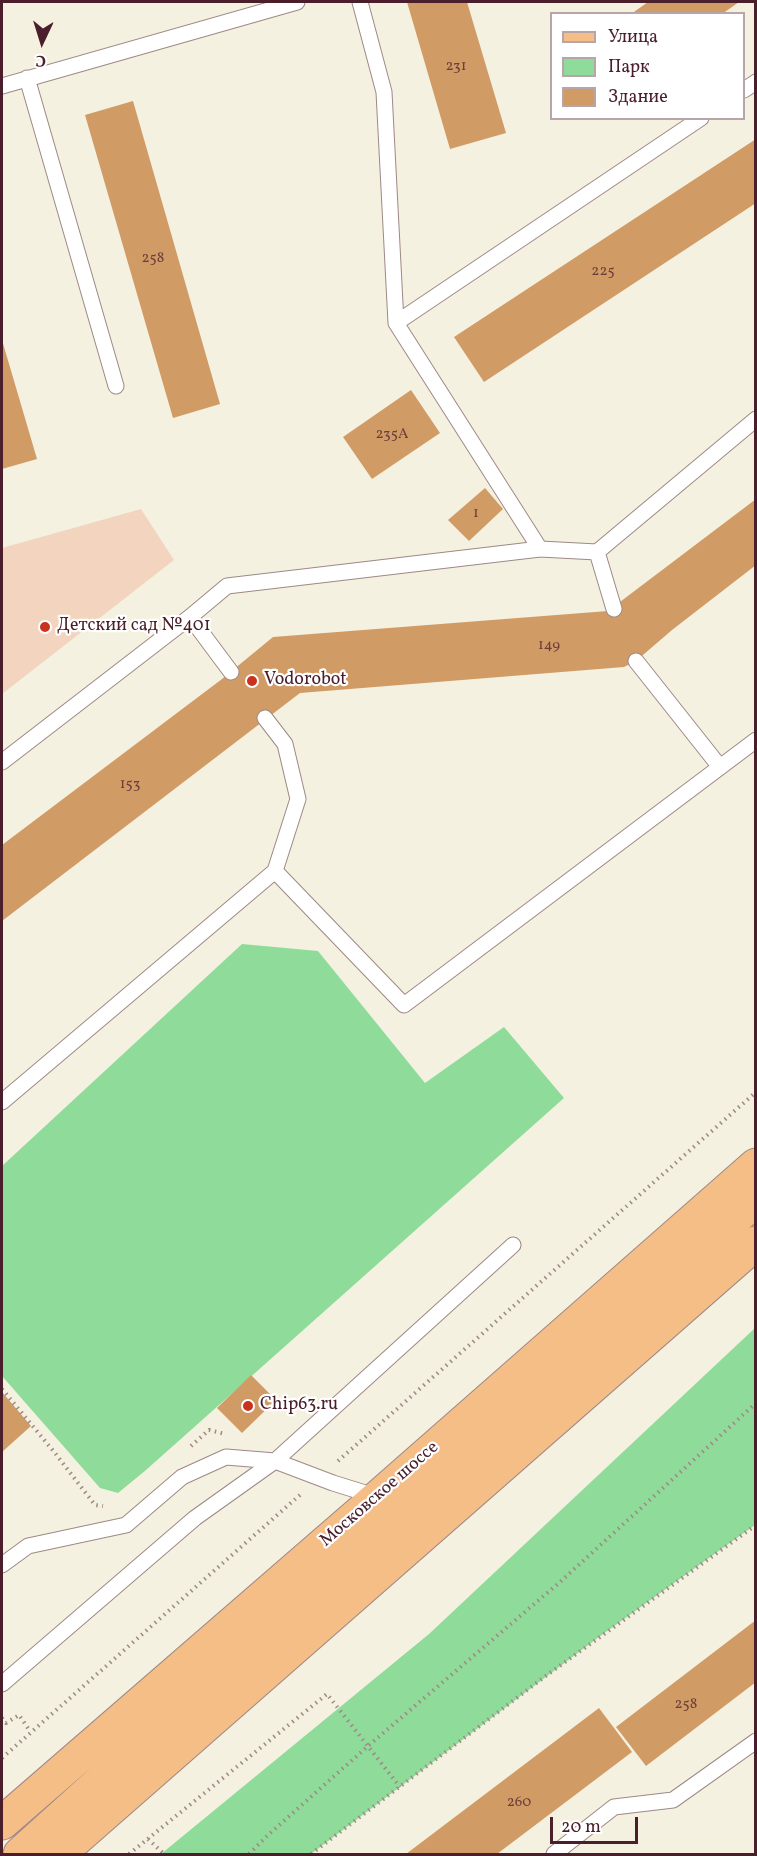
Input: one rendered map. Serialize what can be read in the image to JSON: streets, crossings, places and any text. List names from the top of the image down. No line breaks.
{"streets":{"main road":["Московское шоссе"]},"places":["Детский сад №401","Vodorobot","Chip63.ru"],"house_numbers":["231","258","225","235А","1","149","153","258","260"],"legend":["Улица","Парк","Здание"],"scale_bar":"20 m","north":"bottom"}
